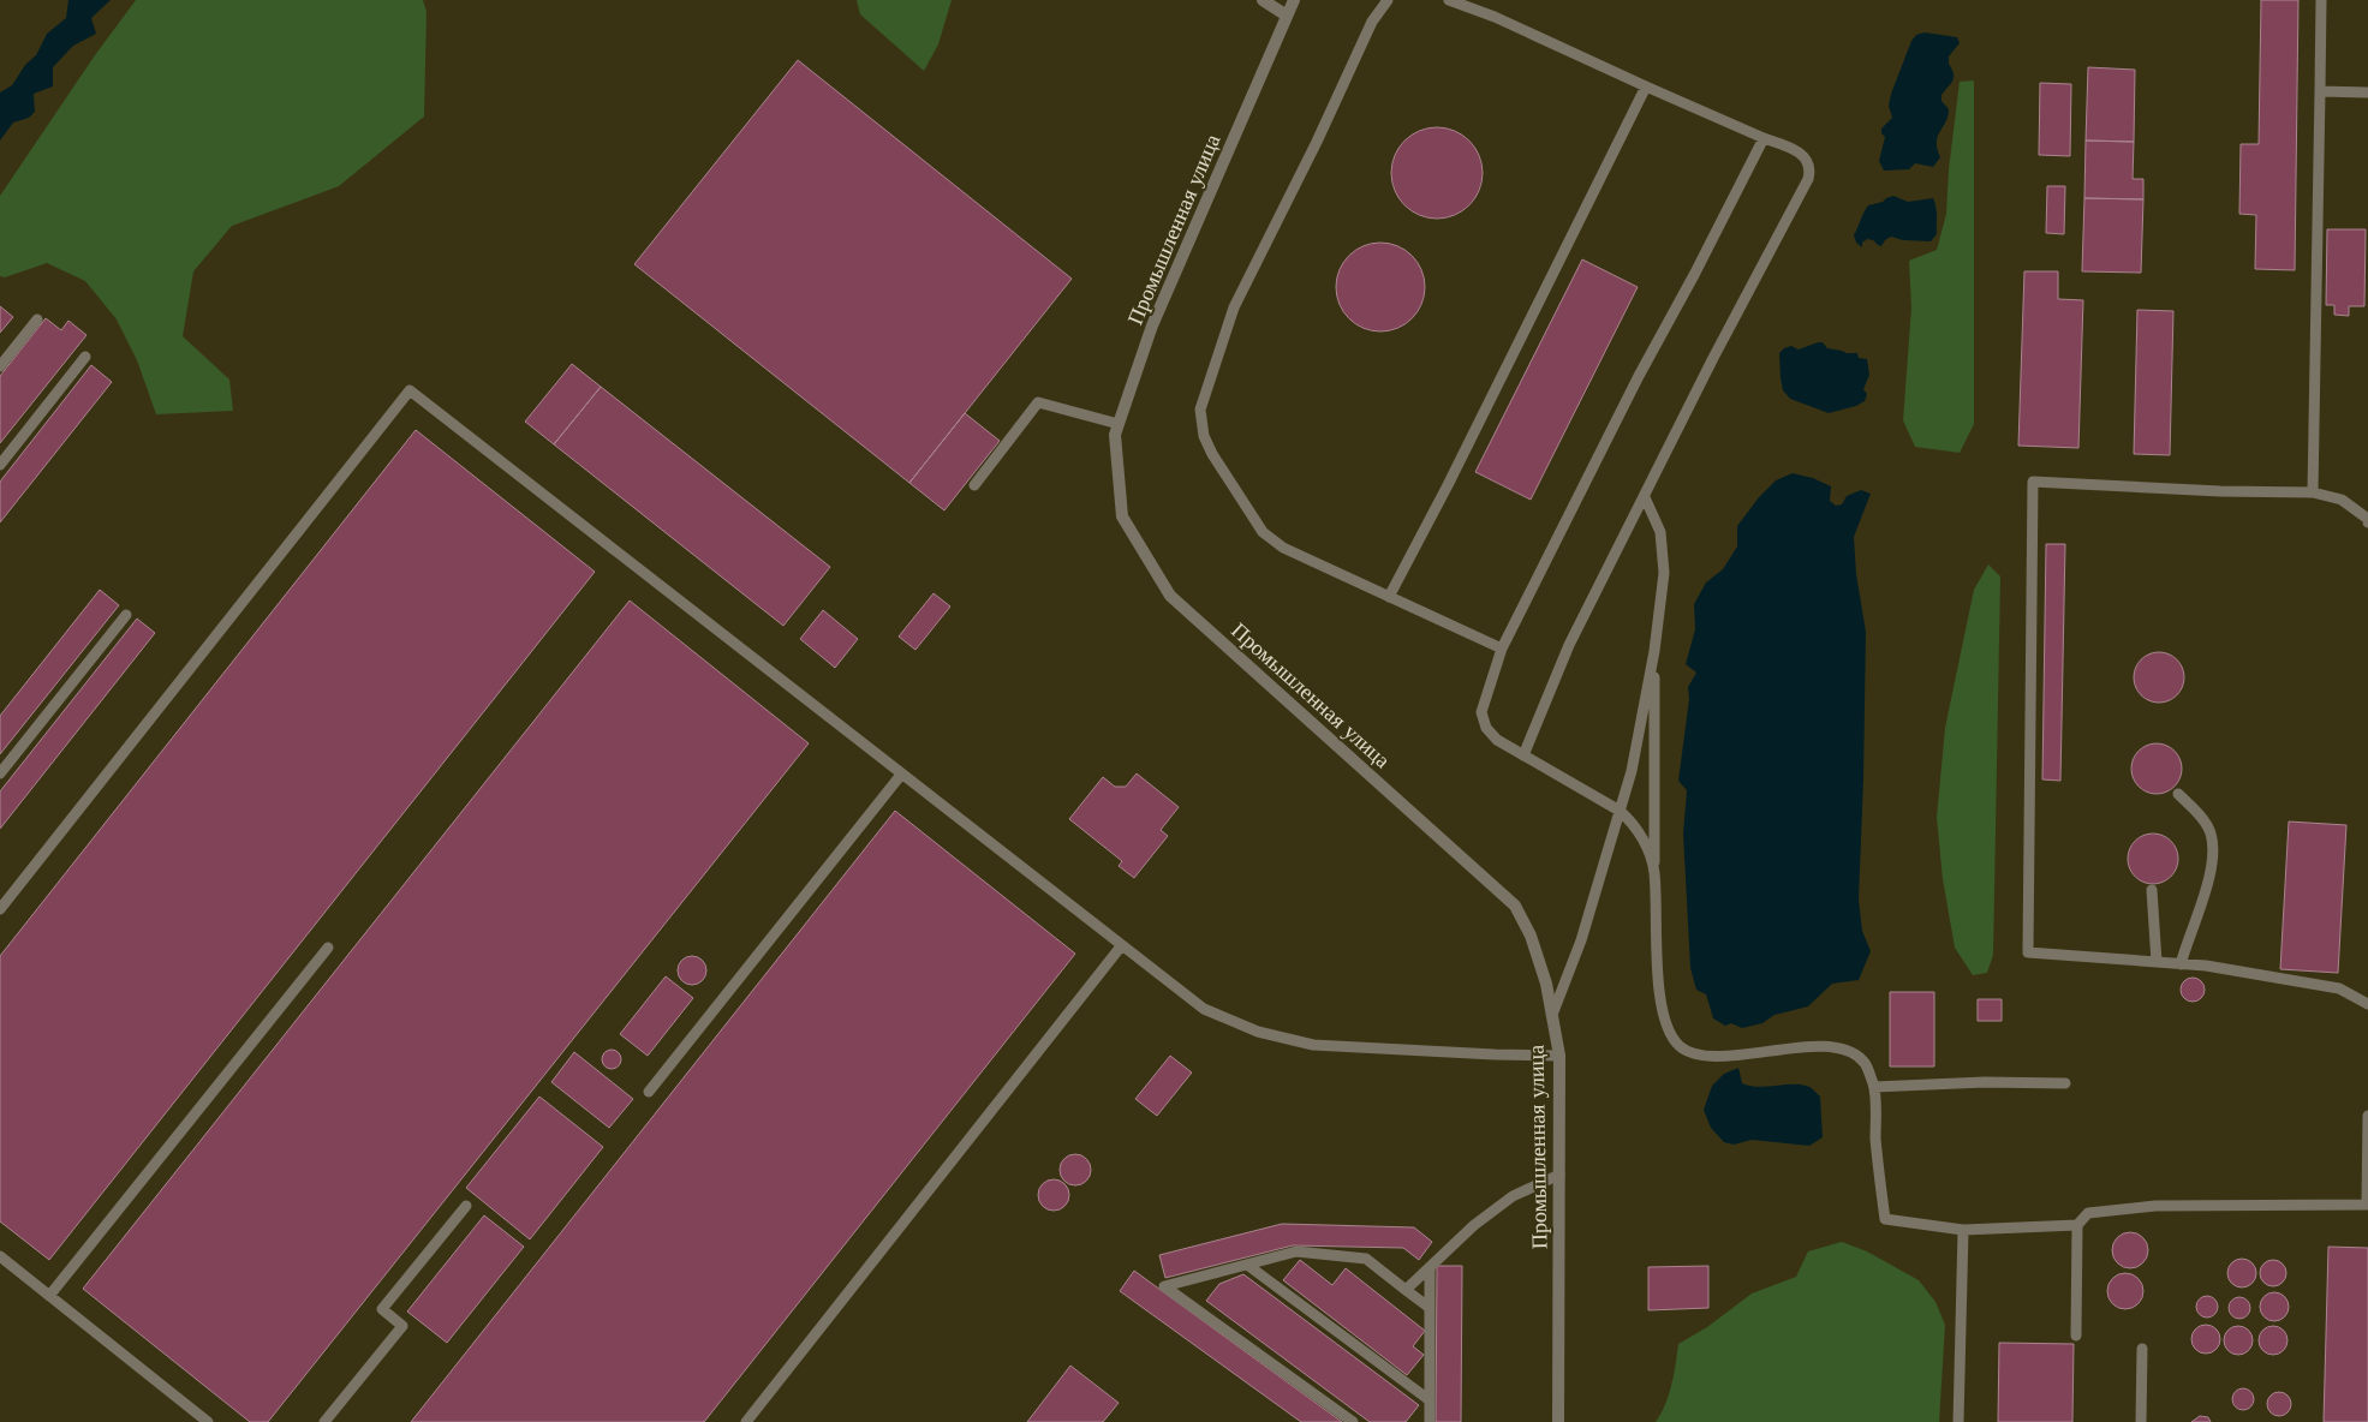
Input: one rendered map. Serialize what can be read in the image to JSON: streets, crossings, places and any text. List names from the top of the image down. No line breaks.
{"streets":{"street":["Промышленная улица"]}}
